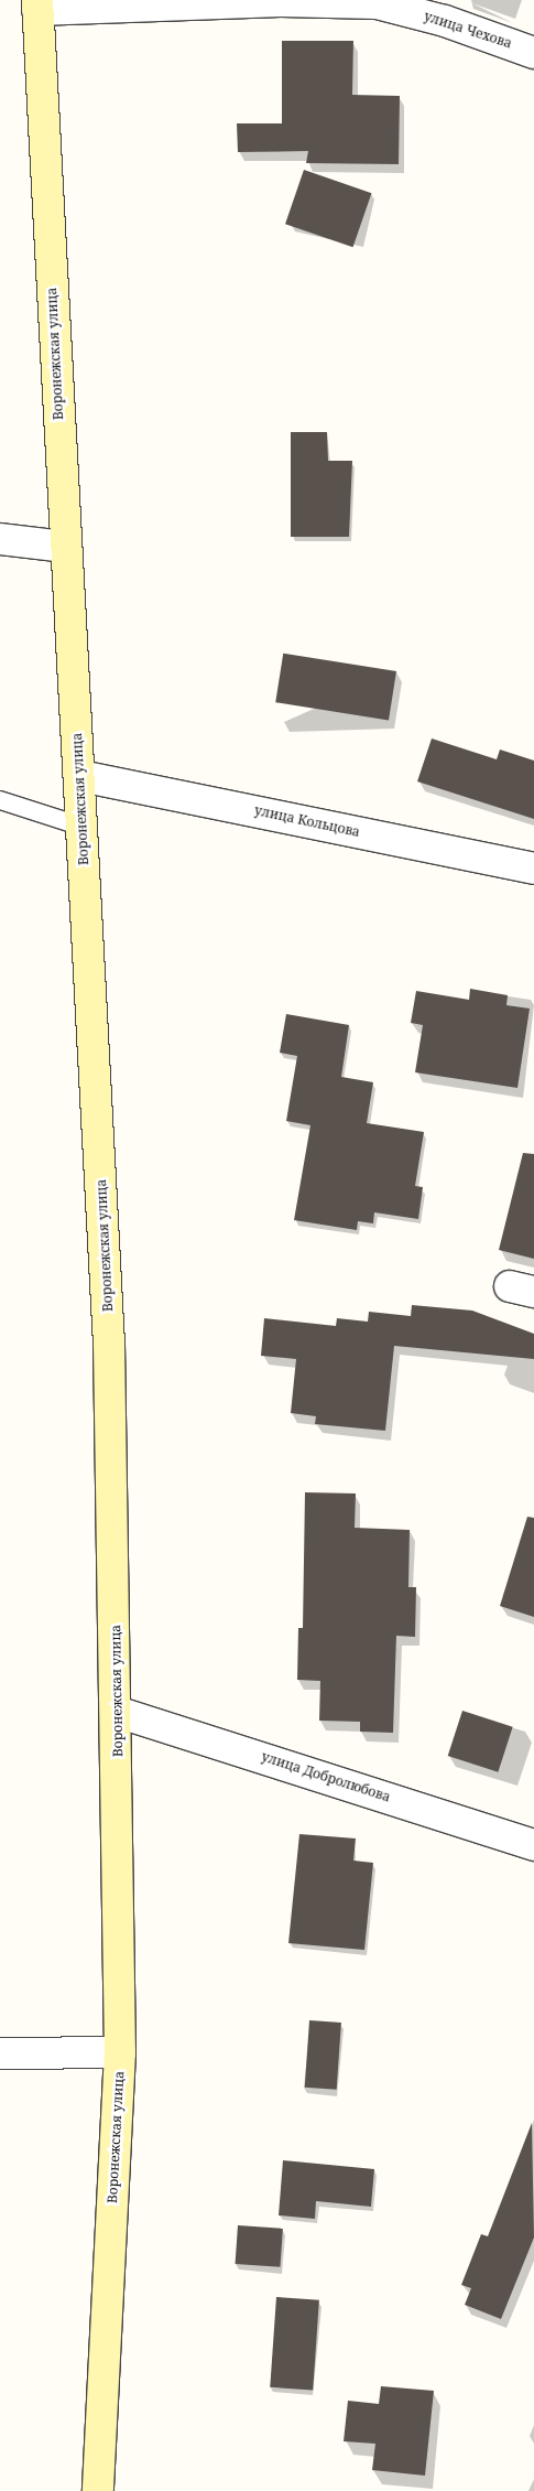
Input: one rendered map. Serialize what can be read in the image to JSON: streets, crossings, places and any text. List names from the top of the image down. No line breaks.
{"streets":{"street":["улица Чехова","Воронежская улица","улица Кольцова","улица Добролюбова"]},"crossings":[["улица Чехова","Воронежская улица"],["Воронежская улица","улица Кольцова"],["Воронежская улица","улица Добролюбова"]]}
